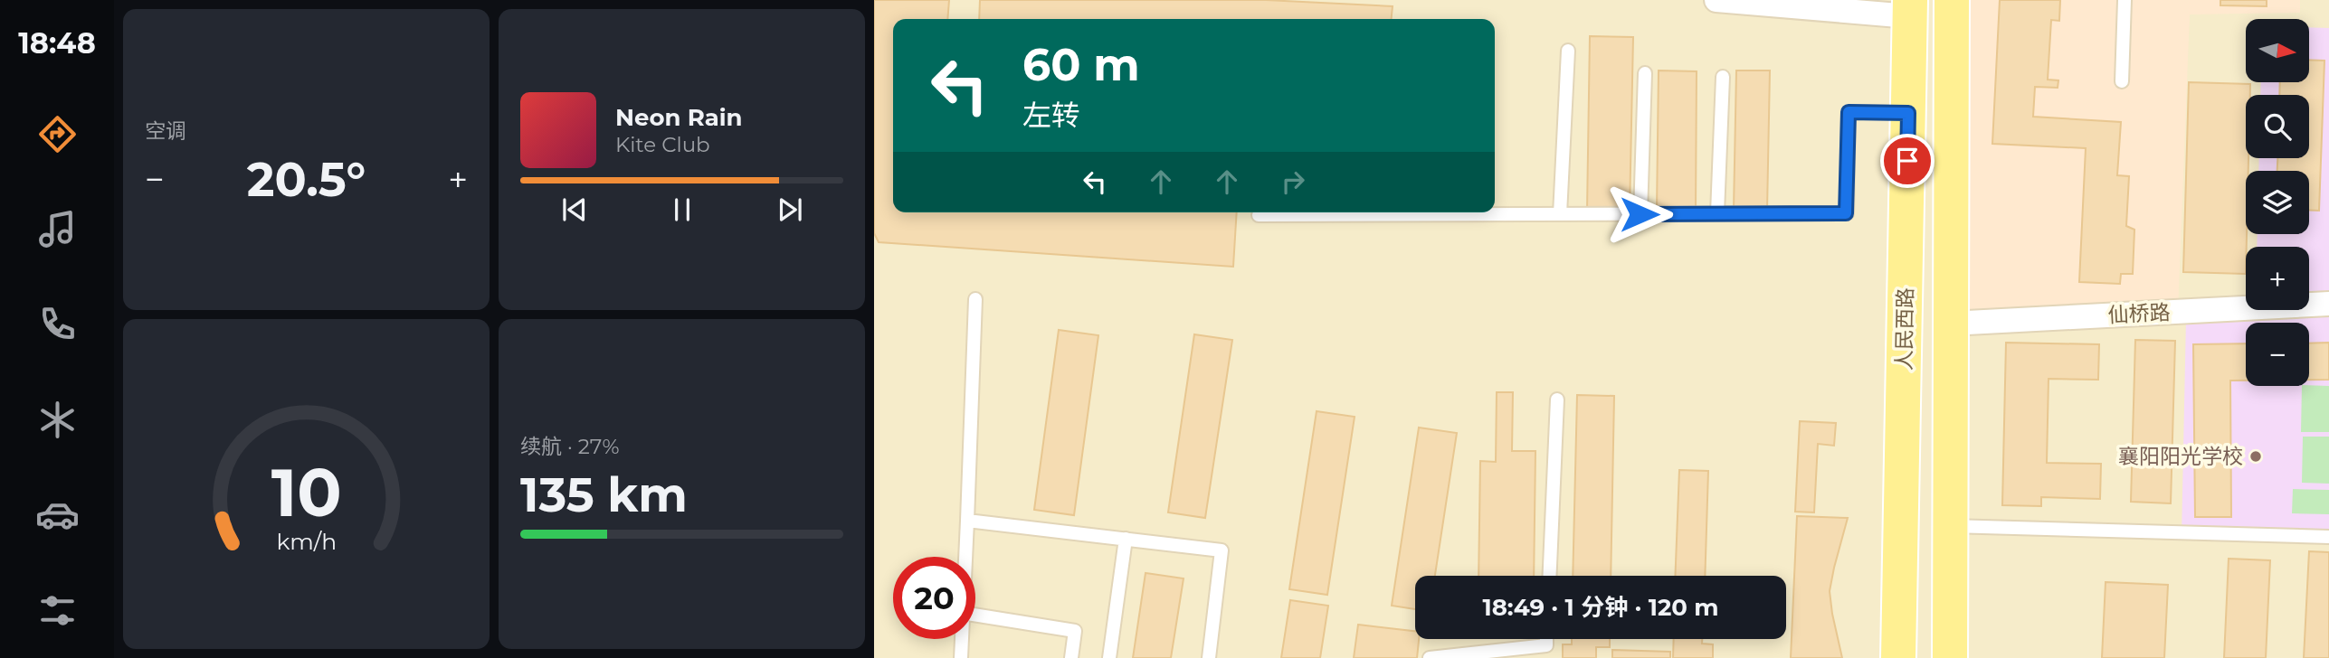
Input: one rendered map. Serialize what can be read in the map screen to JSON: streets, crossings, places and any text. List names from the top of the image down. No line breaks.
{"streets":{"main road":["人民西路"],"street":["仙桥路"]},"places":["襄阳阳光学校"],"north":"right","page":{"tabs":"18:48","tile":["空调",["续航 · 27%","135 km"]],"map_buttons":["+","−"],"turn":["60 m","左转"],"song":["Neon Rain","Kite Club"],"heat":["−","20.5°","+"],"limit":"20","trip":"18:49 · 1 分钟 · 120 m","gauge":["10","km/h"]}}
